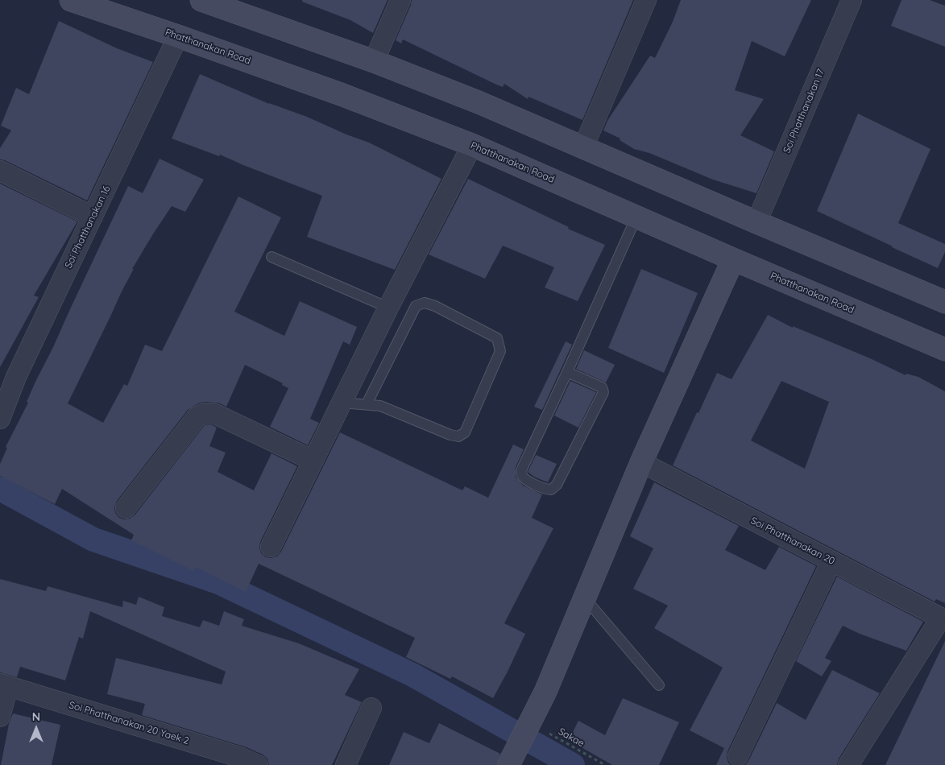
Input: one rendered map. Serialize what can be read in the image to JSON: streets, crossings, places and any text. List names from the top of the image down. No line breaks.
{"streets":{"main road":["Phatthanakan Road"],"street":["Soi Phatthanakan 17","Soi Phatthanakan 16","Soi Phatthanakan 20","Soi Phatthanakan 20 Yaek 2"],"path":["Sakae"]},"crossings":[["Phatthanakan Road","Soi Phatthanakan 16"]],"north":"top"}
